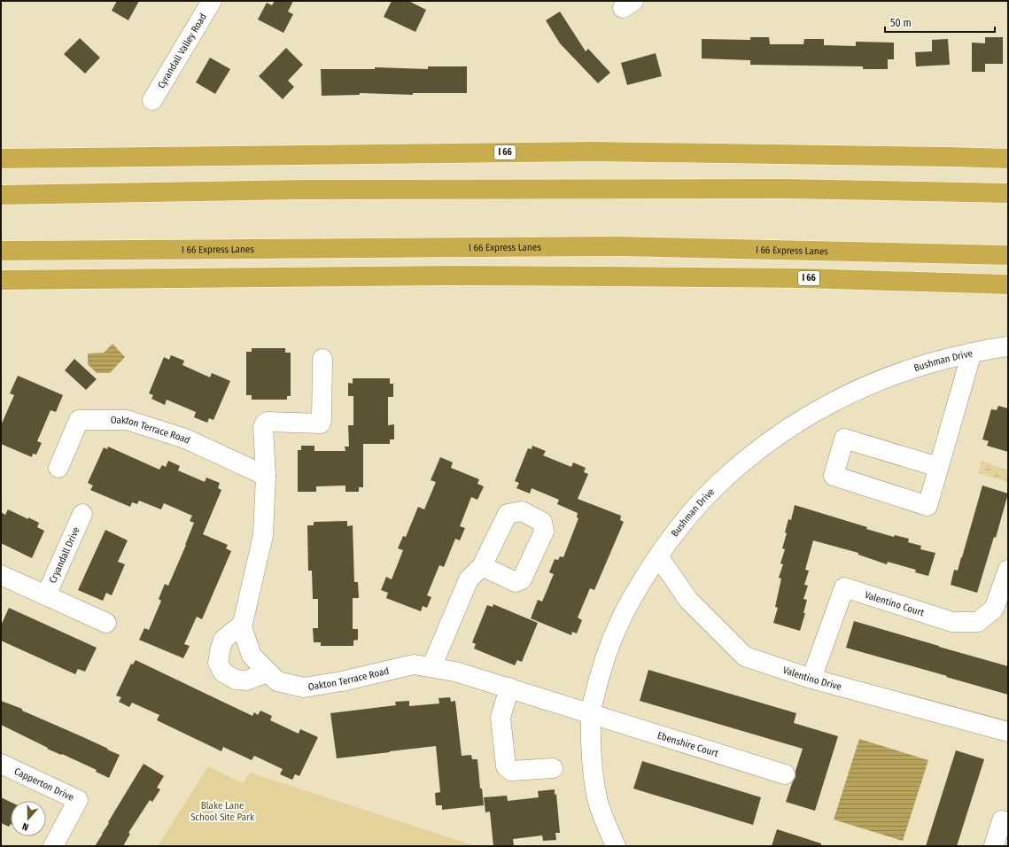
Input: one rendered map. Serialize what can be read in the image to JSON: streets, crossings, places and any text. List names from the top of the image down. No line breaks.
{"streets":{"highway":["I 66","I 66 Express Lanes"],"street":["Cyrandall Valley Road","Bushman Drive","Oakton Terrace Road","Cryandall Drive","Valentino Court","Valentino Drive","Ebenshire Court","Capperton Drive"]},"crossings":[["Bushman Drive","Oakton Terrace Road"],["Bushman Drive","Valentino Drive"],["Bushman Drive","Ebenshire Court"],["Oakton Terrace Road","Ebenshire Court"],["Valentino Court","Valentino Drive"]],"parks":["Blake Lane School Site Park"],"scale_bar":"50 m","north":"bottom"}
